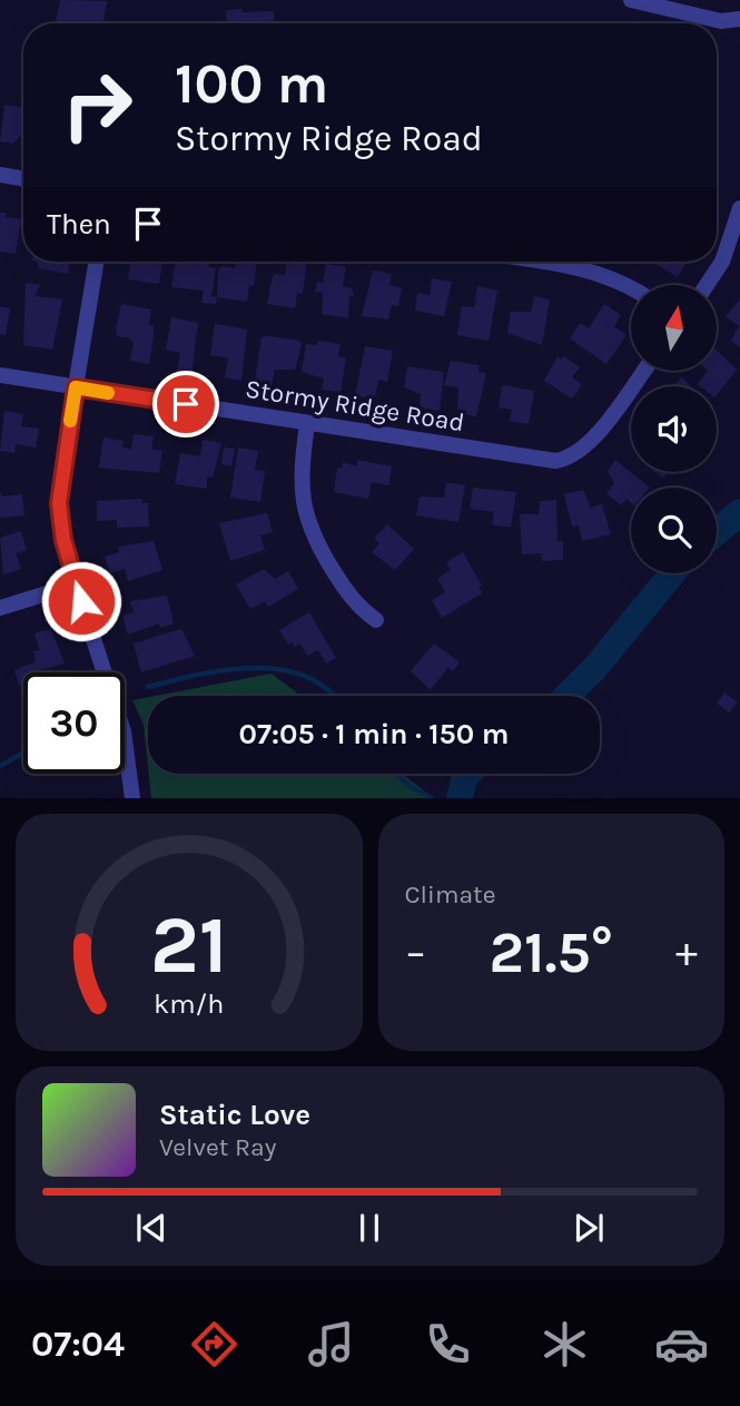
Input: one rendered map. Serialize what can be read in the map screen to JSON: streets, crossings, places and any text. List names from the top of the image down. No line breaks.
{"streets":{"street":["Stormy Ridge Road"]},"north":"top","page":{"turn":["100 m","Stormy Ridge Road"],"then":"Then","limit":"30","trip":"07:05 · 1 min · 150 m","tile":"Climate","heat":["−","21.5°","+"],"song":["Static Love","Velvet Ray"],"tabs":"07:04","gauge":["21","km/h"]}}
